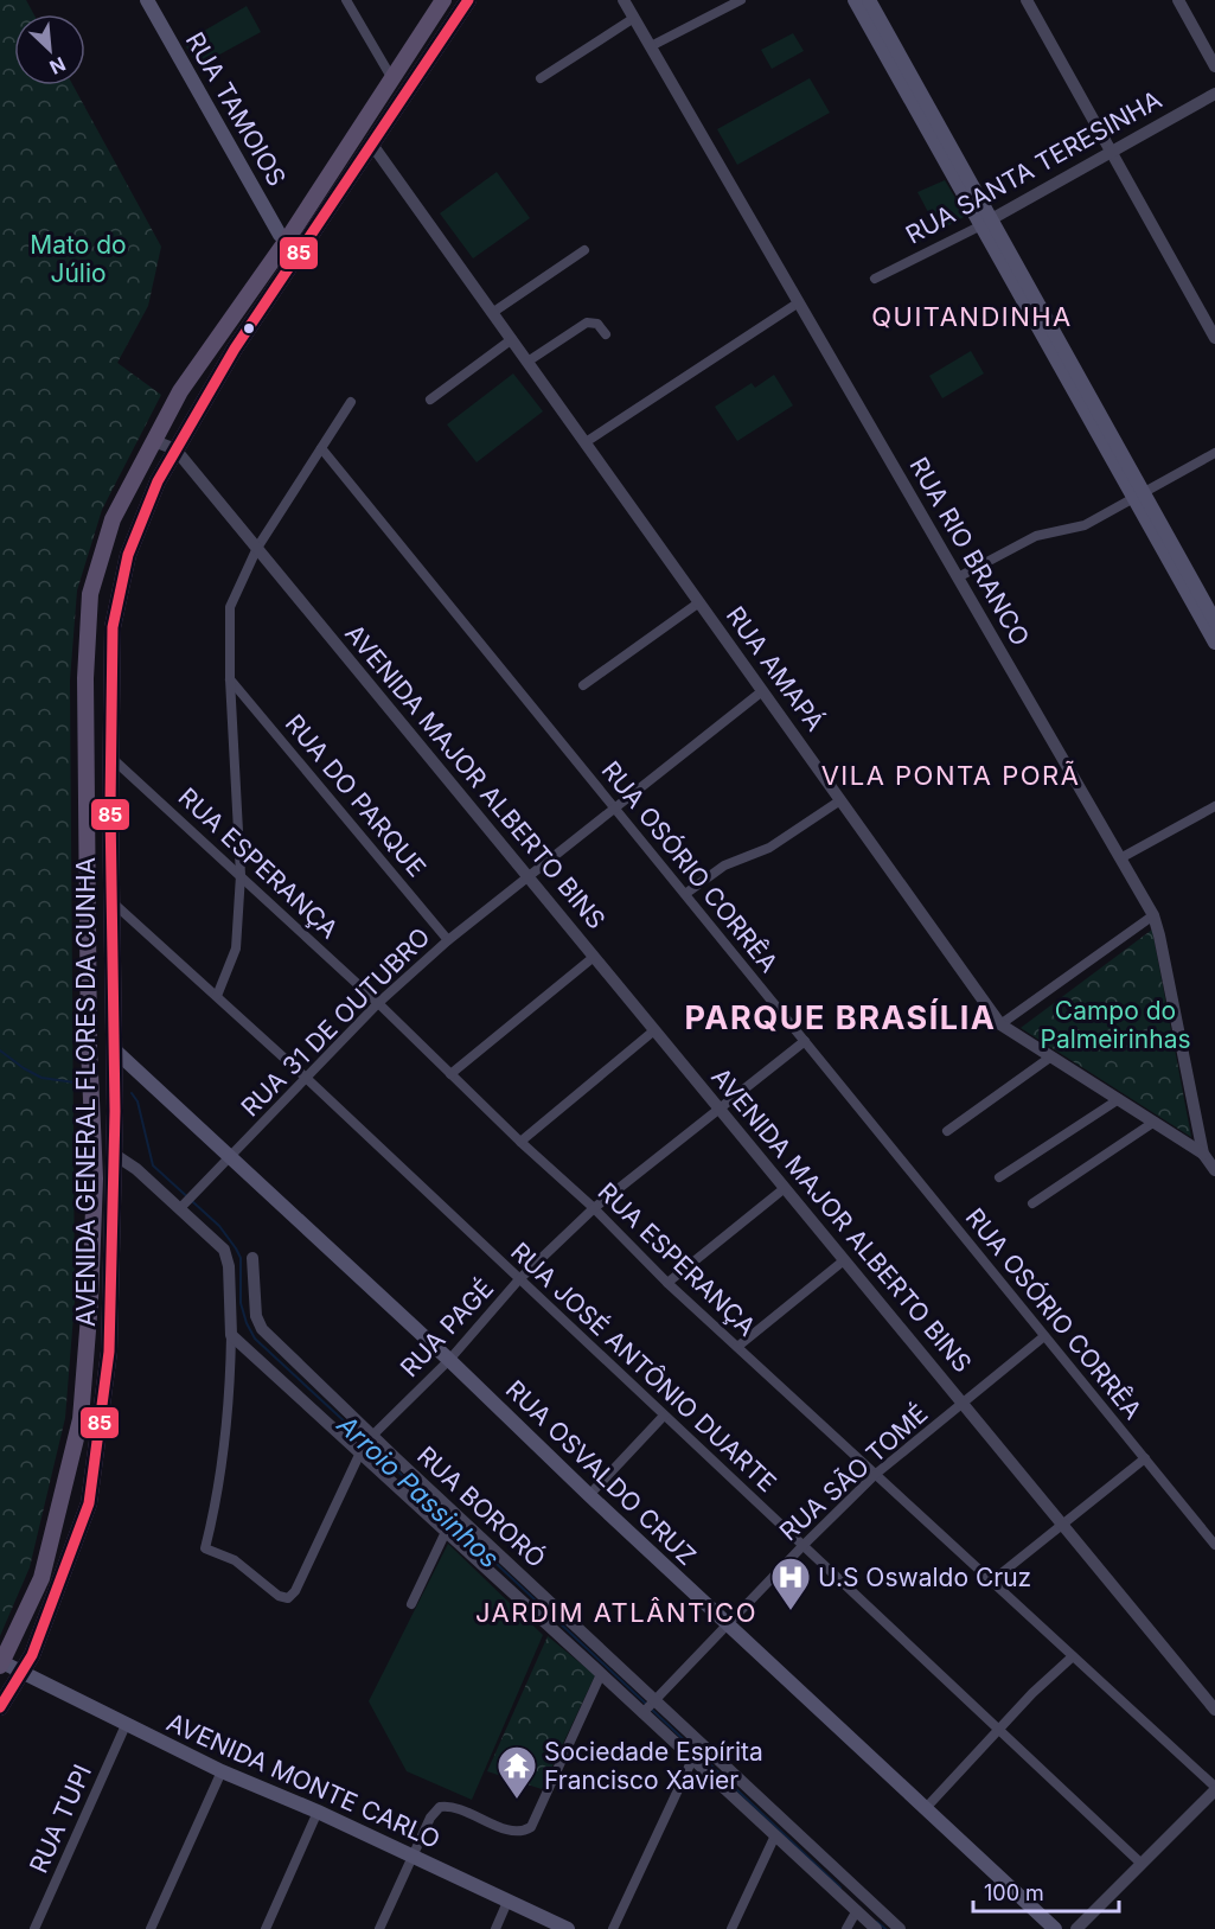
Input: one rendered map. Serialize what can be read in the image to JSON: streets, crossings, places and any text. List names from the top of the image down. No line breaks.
{"streets":{"main road":["RUA TAMOIOS","AVENIDA GENERAL FLORES DA CUNHA","RUA OSVALDO CRUZ","AVENIDA MONTE CARLO"],"street":["RUA SANTA TERESINHA","RUA RIO BRANCO","RUA AMAPÁ","AVENIDA MAJOR ALBERTO BINS","RUA DO PARQUE","RUA ESPERANÇA","RUA OSÓRIO CORRÊA","RUA 31 DE OUTUBRO","RUA PAGÉ","RUA JOSÉ ANTÔNIO DUARTE","RUA SÃO TOMÉ","RUA BORORÓ","RUA TUPI"]},"crossings":[["RUA TAMOIOS","AVENIDA GENERAL FLORES DA CUNHA"],["RUA RIO BRANCO","RUA AMAPÁ"],["RUA AMAPÁ","RUA 31 DE OUTUBRO"],["RUA AMAPÁ","AVENIDA GENERAL FLORES DA CUNHA"],["AVENIDA MAJOR ALBERTO BINS","RUA 31 DE OUTUBRO"],["AVENIDA MAJOR ALBERTO BINS","AVENIDA GENERAL FLORES DA CUNHA"],["AVENIDA MAJOR ALBERTO BINS","RUA PAGÉ"],["AVENIDA MAJOR ALBERTO BINS","RUA SÃO TOMÉ"],["RUA DO PARQUE","RUA 31 DE OUTUBRO"],["RUA ESPERANÇA","RUA 31 DE OUTUBRO"],["RUA ESPERANÇA","AVENIDA GENERAL FLORES DA CUNHA"],["RUA ESPERANÇA","RUA PAGÉ"],["RUA ESPERANÇA","RUA SÃO TOMÉ"],["RUA OSÓRIO CORRÊA","RUA 31 DE OUTUBRO"],["RUA OSÓRIO CORRÊA","RUA PAGÉ"],["RUA OSÓRIO CORRÊA","RUA SÃO TOMÉ"],["RUA 31 DE OUTUBRO","RUA JOSÉ ANTÔNIO DUARTE"],["RUA 31 DE OUTUBRO","RUA OSVALDO CRUZ"],["AVENIDA GENERAL FLORES DA CUNHA","RUA JOSÉ ANTÔNIO DUARTE"],["AVENIDA GENERAL FLORES DA CUNHA","RUA OSVALDO CRUZ"],["AVENIDA GENERAL FLORES DA CUNHA","AVENIDA MONTE CARLO"],["RUA PAGÉ","RUA JOSÉ ANTÔNIO DUARTE"],["RUA PAGÉ","RUA OSVALDO CRUZ"],["RUA PAGÉ","RUA BORORÓ"],["RUA JOSÉ ANTÔNIO DUARTE","RUA SÃO TOMÉ"],["RUA OSVALDO CRUZ","RUA SÃO TOMÉ"],["RUA SÃO TOMÉ","RUA BORORÓ"],["AVENIDA MONTE CARLO","RUA TUPI"]],"districts":["QUITANDINHA","VILA PONTA PORÃ","PARQUE BRASÍLIA","JARDIM ATLÂNTICO"],"water":["Arroio Passinhos"],"parks":["Mato do Júlio","Campo do Palmeirinhas"],"places":{"hospital":["U.S Oswaldo Cruz"],"temple":["Sociedade Espírita Francisco Xavier"]},"lines":["transit line 85"],"scale_bar":"100 m","north":"bottom right"}
